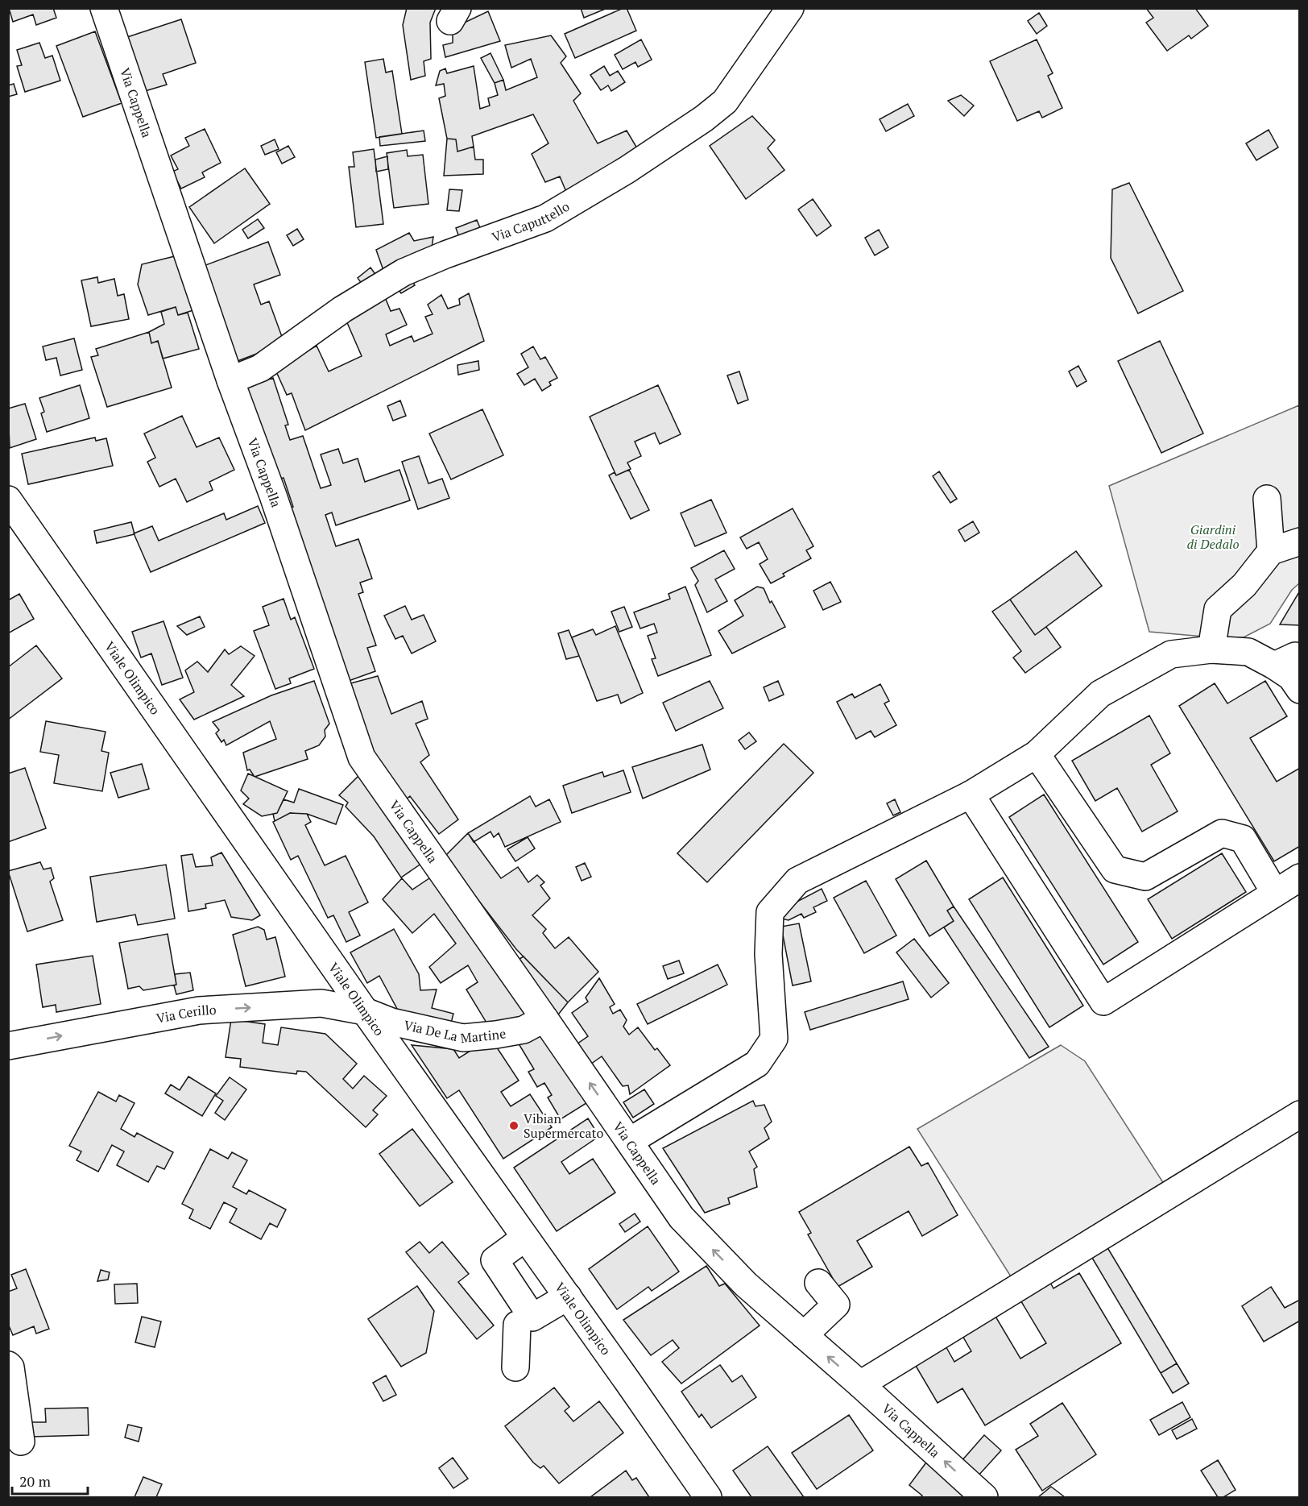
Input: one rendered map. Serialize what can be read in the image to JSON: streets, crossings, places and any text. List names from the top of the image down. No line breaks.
{"streets":{"street":["Via Cappella","Via Caputtello","Viale Olimpico","Via Cerillo","Via De La Martine"]},"crossings":[["Via Cappella","Via Caputtello"],["Via Cappella","Via De La Martine"],["Viale Olimpico","Via Cerillo"],["Viale Olimpico","Via De La Martine"],["Via Cerillo","Via De La Martine"]],"one_way":["Via Cappella","Via Cerillo"],"parks":["Giardini di Dedalo"],"places":["Vibian Supermercato"],"scale_bar":"20 m"}
